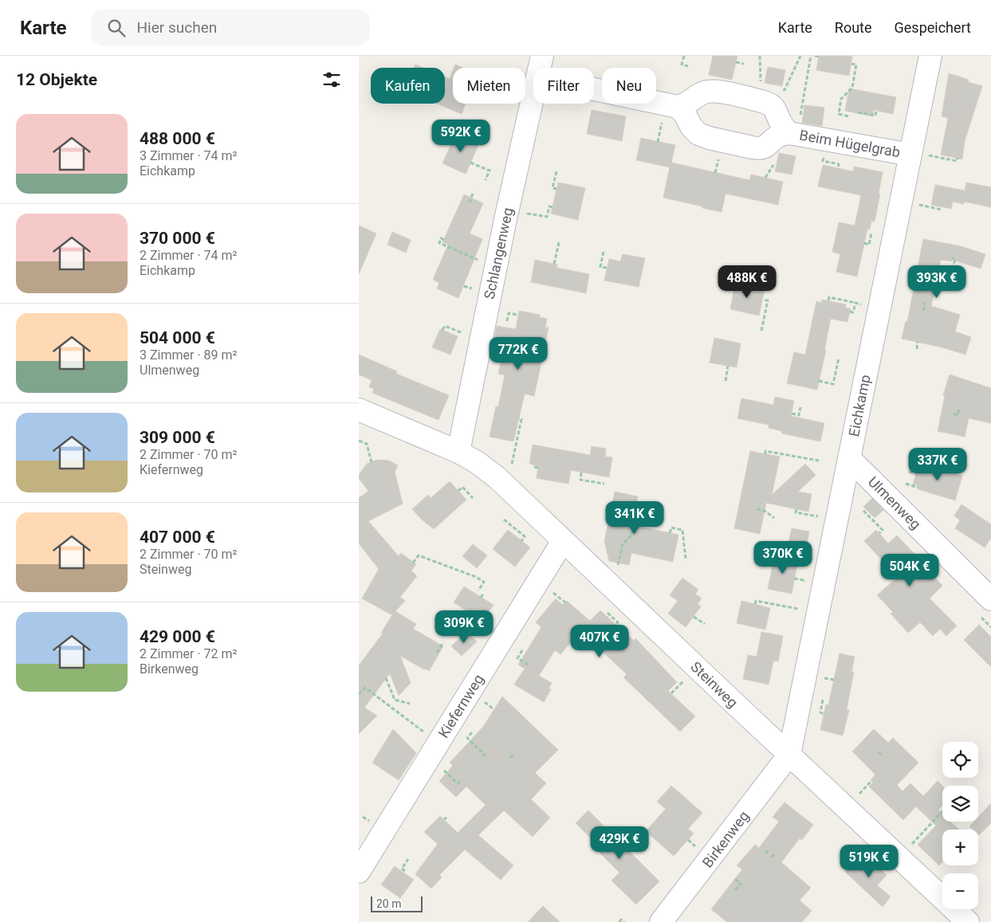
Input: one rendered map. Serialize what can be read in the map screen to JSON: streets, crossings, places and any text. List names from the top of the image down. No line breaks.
{"streets":{"street":["Beim Hügelgrab","Schlangenweg","Eichkamp","Ulmenweg","Steinweg","Kiefernweg","Birkenweg"]},"crossings":[["Beim Hügelgrab","Eichkamp"],["Schlangenweg","Steinweg"],["Eichkamp","Ulmenweg"],["Eichkamp","Steinweg"],["Eichkamp","Birkenweg"],["Steinweg","Kiefernweg"],["Steinweg","Birkenweg"]],"scale_bar":"20 m","page":{"header":"Karte","search":"Hier suchen","nav":["Karte","Route","Gespeichert"],"heading":"12 Objekte","chip":["Kaufen","Mieten","Filter","Neu"],"list":[{"name":"488 000 €","note":"3 Zimmer · 74 m² · Eichkamp"},{"name":"370 000 €","note":"2 Zimmer · 74 m² · Eichkamp"},{"name":"504 000 €","note":"3 Zimmer · 89 m² · Ulmenweg"},{"name":"309 000 €","note":"2 Zimmer · 70 m² · Kiefernweg"},{"name":"407 000 €","note":"2 Zimmer · 70 m² · Steinweg"},{"name":"429 000 €","note":"2 Zimmer · 72 m² · Birkenweg"}],"price":["592K €","488K €","393K €","772K €","337K €","341K €","370K €","504K €","309K €","407K €","429K €","519K €"],"map_buttons":["+","−"],"scale":"20 m"}}
